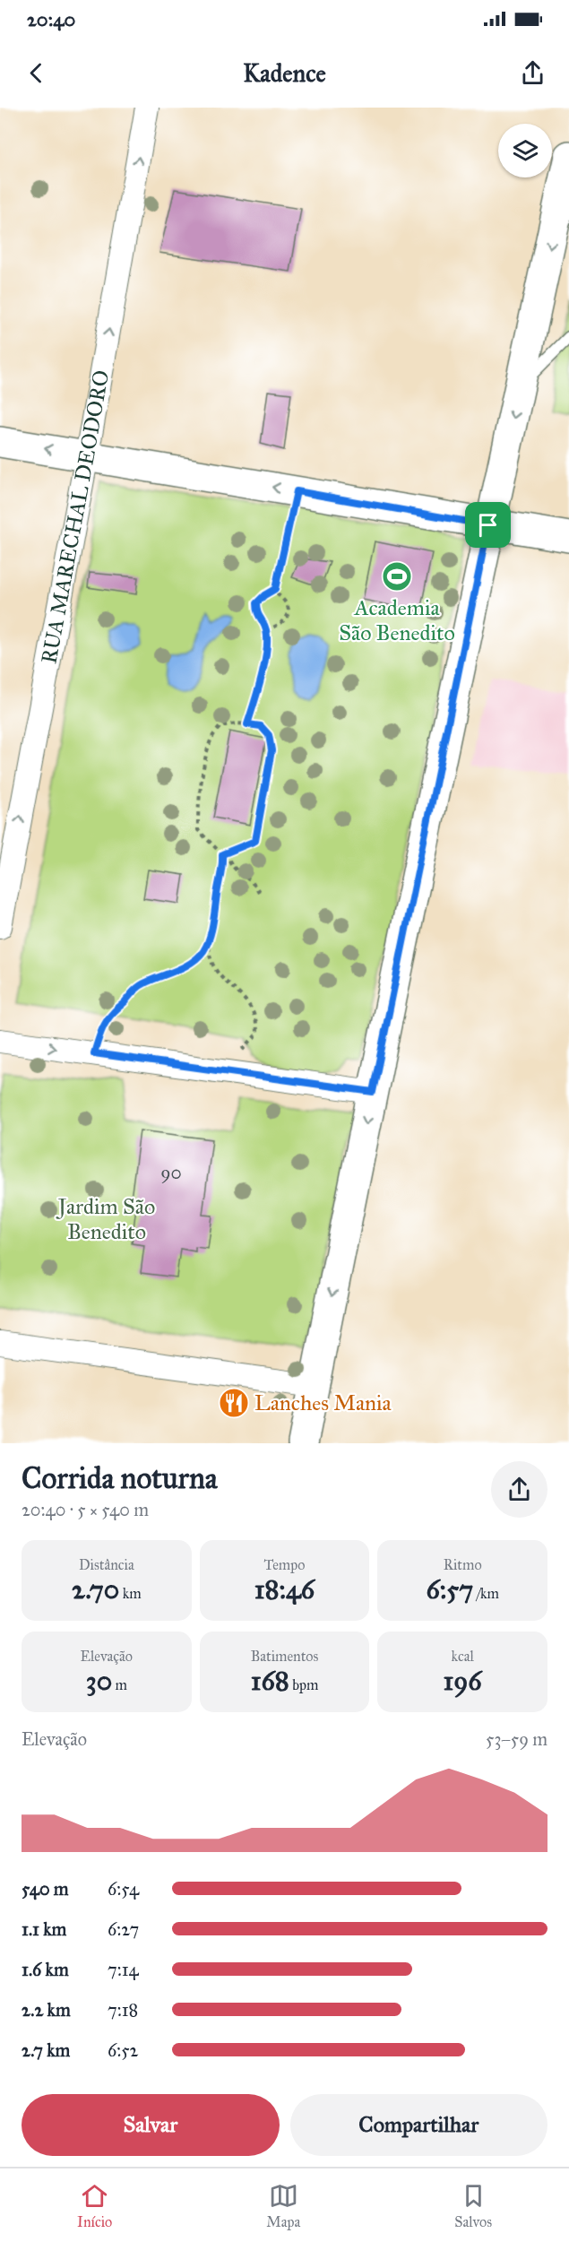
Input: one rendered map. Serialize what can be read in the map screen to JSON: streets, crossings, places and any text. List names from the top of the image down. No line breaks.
{"streets":{"street":["RUA MARECHAL DEODORO"]},"one_way":["RUA MARECHAL DEODORO"],"parks":["Jardim São Benedito"],"places":{"sports":["Academia São Benedito"],"restaurant":["Lanches Mania"]},"house_numbers":["90"],"page":{"status":"20:40","header":"Kadence","heading":["Corrida noturna","20:40 · 5 × 540 m"],"stats":[["Distância","2.70 km"],["Tempo","18:46"],["Ritmo","6:57 /km"],["Elevação","30 m"],["Batimentos","168 bpm"],["kcal","196"]],"chart":["Elevação","53–59 m"],"list":[{"name":"540 m","note":"6:54"},{"name":"1.1 km","note":"6:27"},{"name":"1.6 km","note":"7:14"},{"name":"2.2 km","note":"7:18"},{"name":"2.7 km","note":"6:52"}],"buttons":["Salvar","Compartilhar"],"tabs":["Início","Mapa","Salvos"]}}
